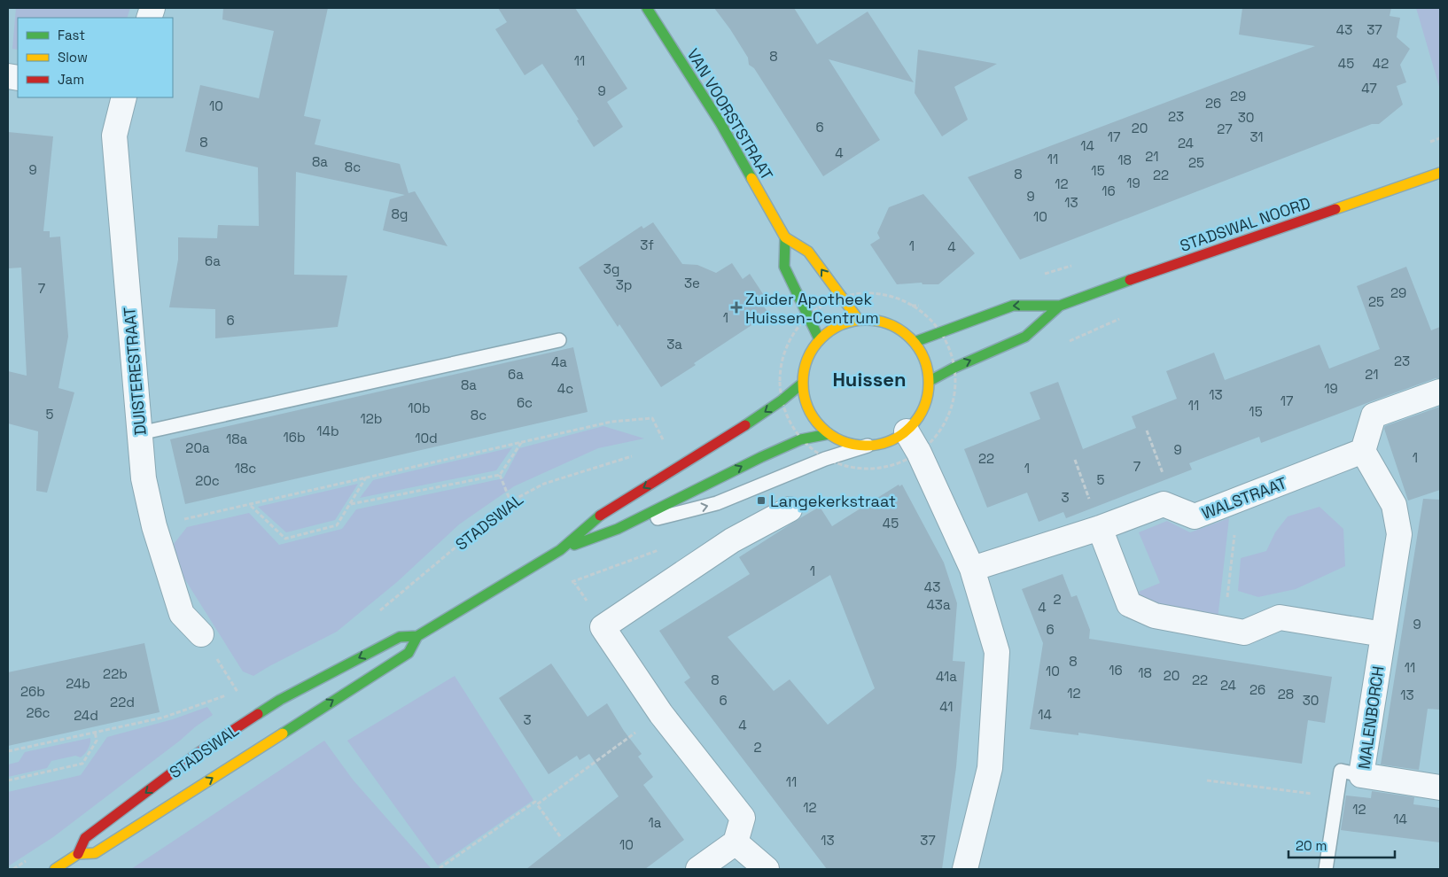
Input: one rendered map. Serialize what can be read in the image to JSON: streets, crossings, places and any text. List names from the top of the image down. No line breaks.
{"streets":{"main road":["VAN VOORSTSTRAAT","STADSWAL NOORD","STADSWAL"],"street":["DUISTERESTRAAT","WALSTRAAT","MALENBORCH"]},"crossings":[["VAN VOORSTSTRAAT","STADSWAL NOORD"],["VAN VOORSTSTRAAT","STADSWAL"],["STADSWAL NOORD","STADSWAL"],["WALSTRAAT","MALENBORCH"]],"districts":["Huissen"],"places":{"health":["Zuider Apotheek Huissen-Centrum"],"transit":["Langekerkstraat"]},"house_numbers":["43","37","8","11","45","42","47","9","29","26","10","23","30","6","20","27","17","31","8","24","14","4","21","11","18","8a","25","8c","9","15","8","22","19","12","16","9","13","8g","10","3f","1","4","6a","3g","3e","3p","7","29","25","1","6","3a","23","4a","6a","21","8a","4c","19","13","17","6c","11","10b","15","5","8c","12b","14b","16b","10d","18a","20a","9","1","22","7","18c","1","5","20c","3","45","1","43","2","43a","4","9","6","8","11","16","10","18","22b","20","41a","8","22","24b","24","26","26b","12","28","13","6","30","22d","41","26c","14","24d","3","4","2","11","12","12","14","1a","13","37","10"],"legend":["Fast","Slow","Jam"],"scale_bar":"20 m"}
